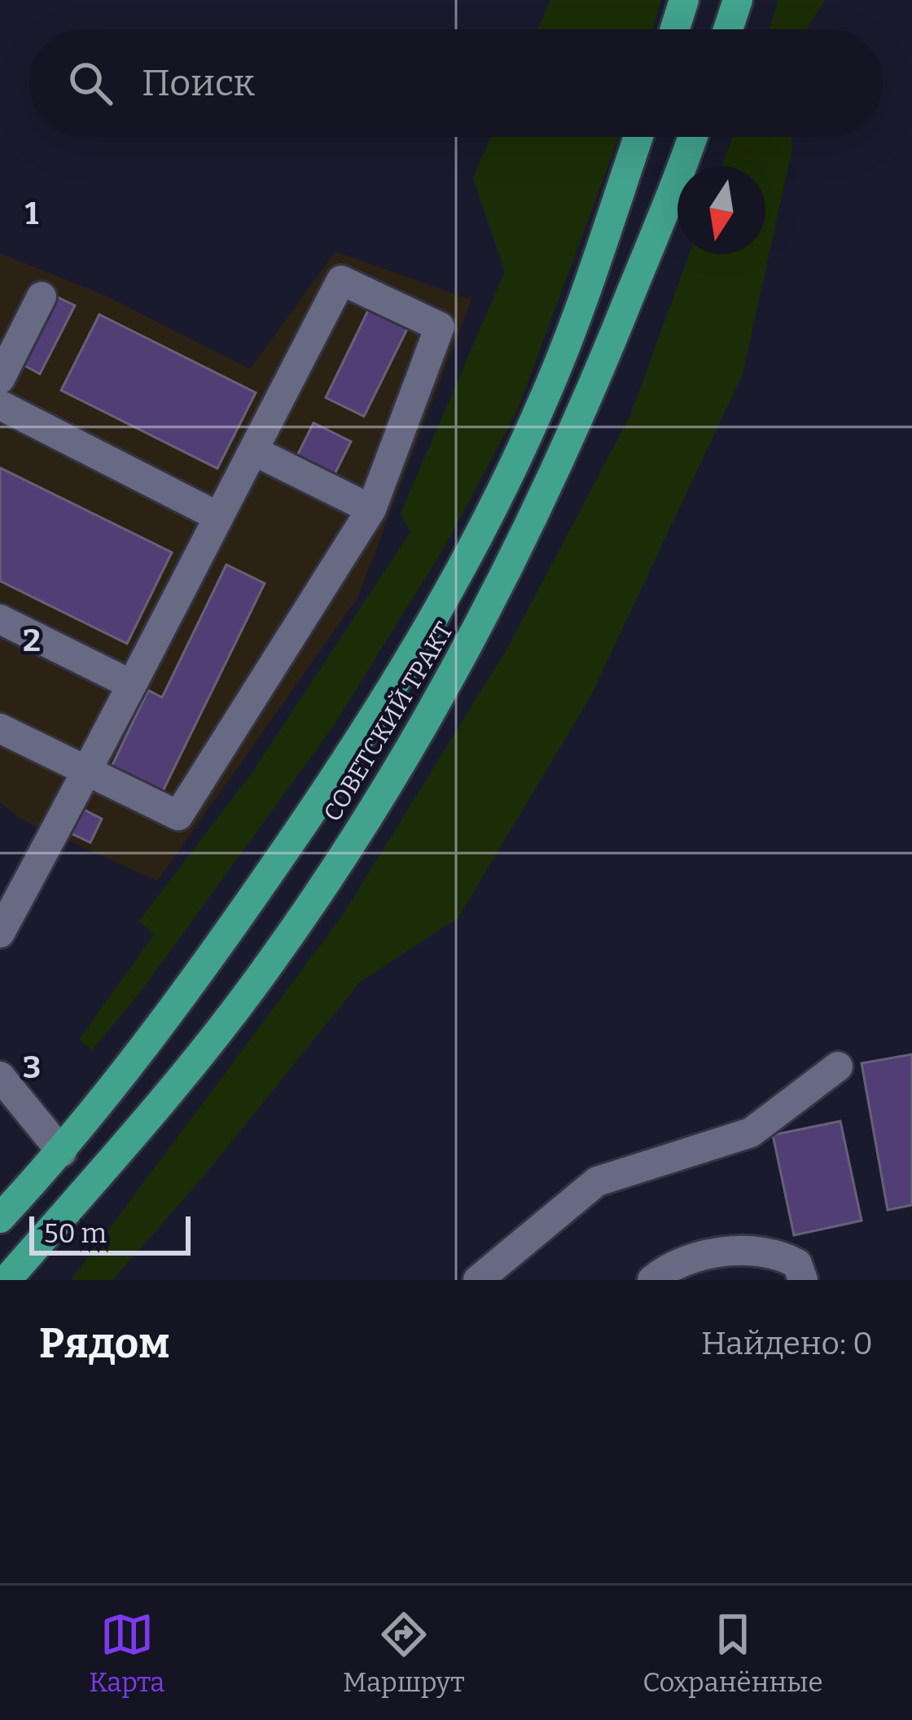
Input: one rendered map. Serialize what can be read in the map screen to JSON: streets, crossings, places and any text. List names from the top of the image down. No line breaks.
{"streets":{"highway":["СОВЕТСКИЙ ТРАКТ"]},"scale_bar":"50 m","north":"bottom","page":{"search":"Поиск","scale":"50 m","heading":["Рядом","Найдено: 0"],"nav":["Карта","Маршрут","Сохранённые"]},"grid":{"rows":["1","2","3"]}}
